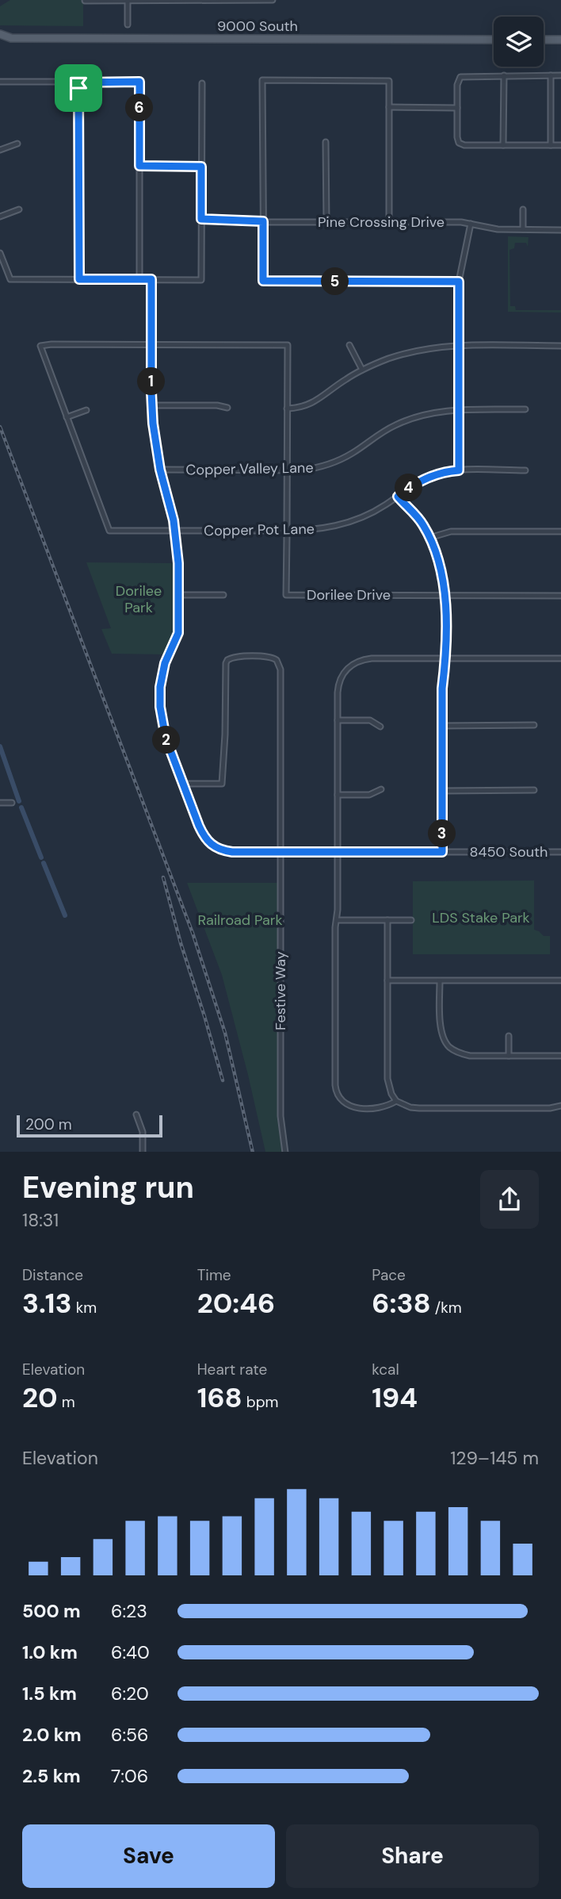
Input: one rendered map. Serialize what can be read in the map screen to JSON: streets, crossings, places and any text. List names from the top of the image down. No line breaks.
{"streets":{"main road":["9000 South"],"street":["Pine Crossing Drive","Copper Valley Lane","Copper Pot Lane","Dorilee Drive","8450 South","Festive Way"]},"crossings":[["Copper Valley Lane","Dorilee Drive"],["Copper Pot Lane","Dorilee Drive"],["8450 South","Festive Way"]],"parks":["Dorilee Park","LDS Stake Park","Railroad Park"],"scale_bar":"200 m","page":{"pins":["6","5","1","4","2","3"],"scale":"200 m","heading":["Evening run","18:31"],"stats":[["Distance","3.13 km"],["Time","20:46"],["Pace","6:38 /km"],["Elevation","20 m"],["Heart rate","168 bpm"],["kcal","194"]],"chart":["Elevation","129–145 m"],"list":[{"name":"500 m","note":"6:23"},{"name":"1.0 km","note":"6:40"},{"name":"1.5 km","note":"6:20"},{"name":"2.0 km","note":"6:56"},{"name":"2.5 km","note":"7:06"}],"buttons":["Save","Share"]}}
